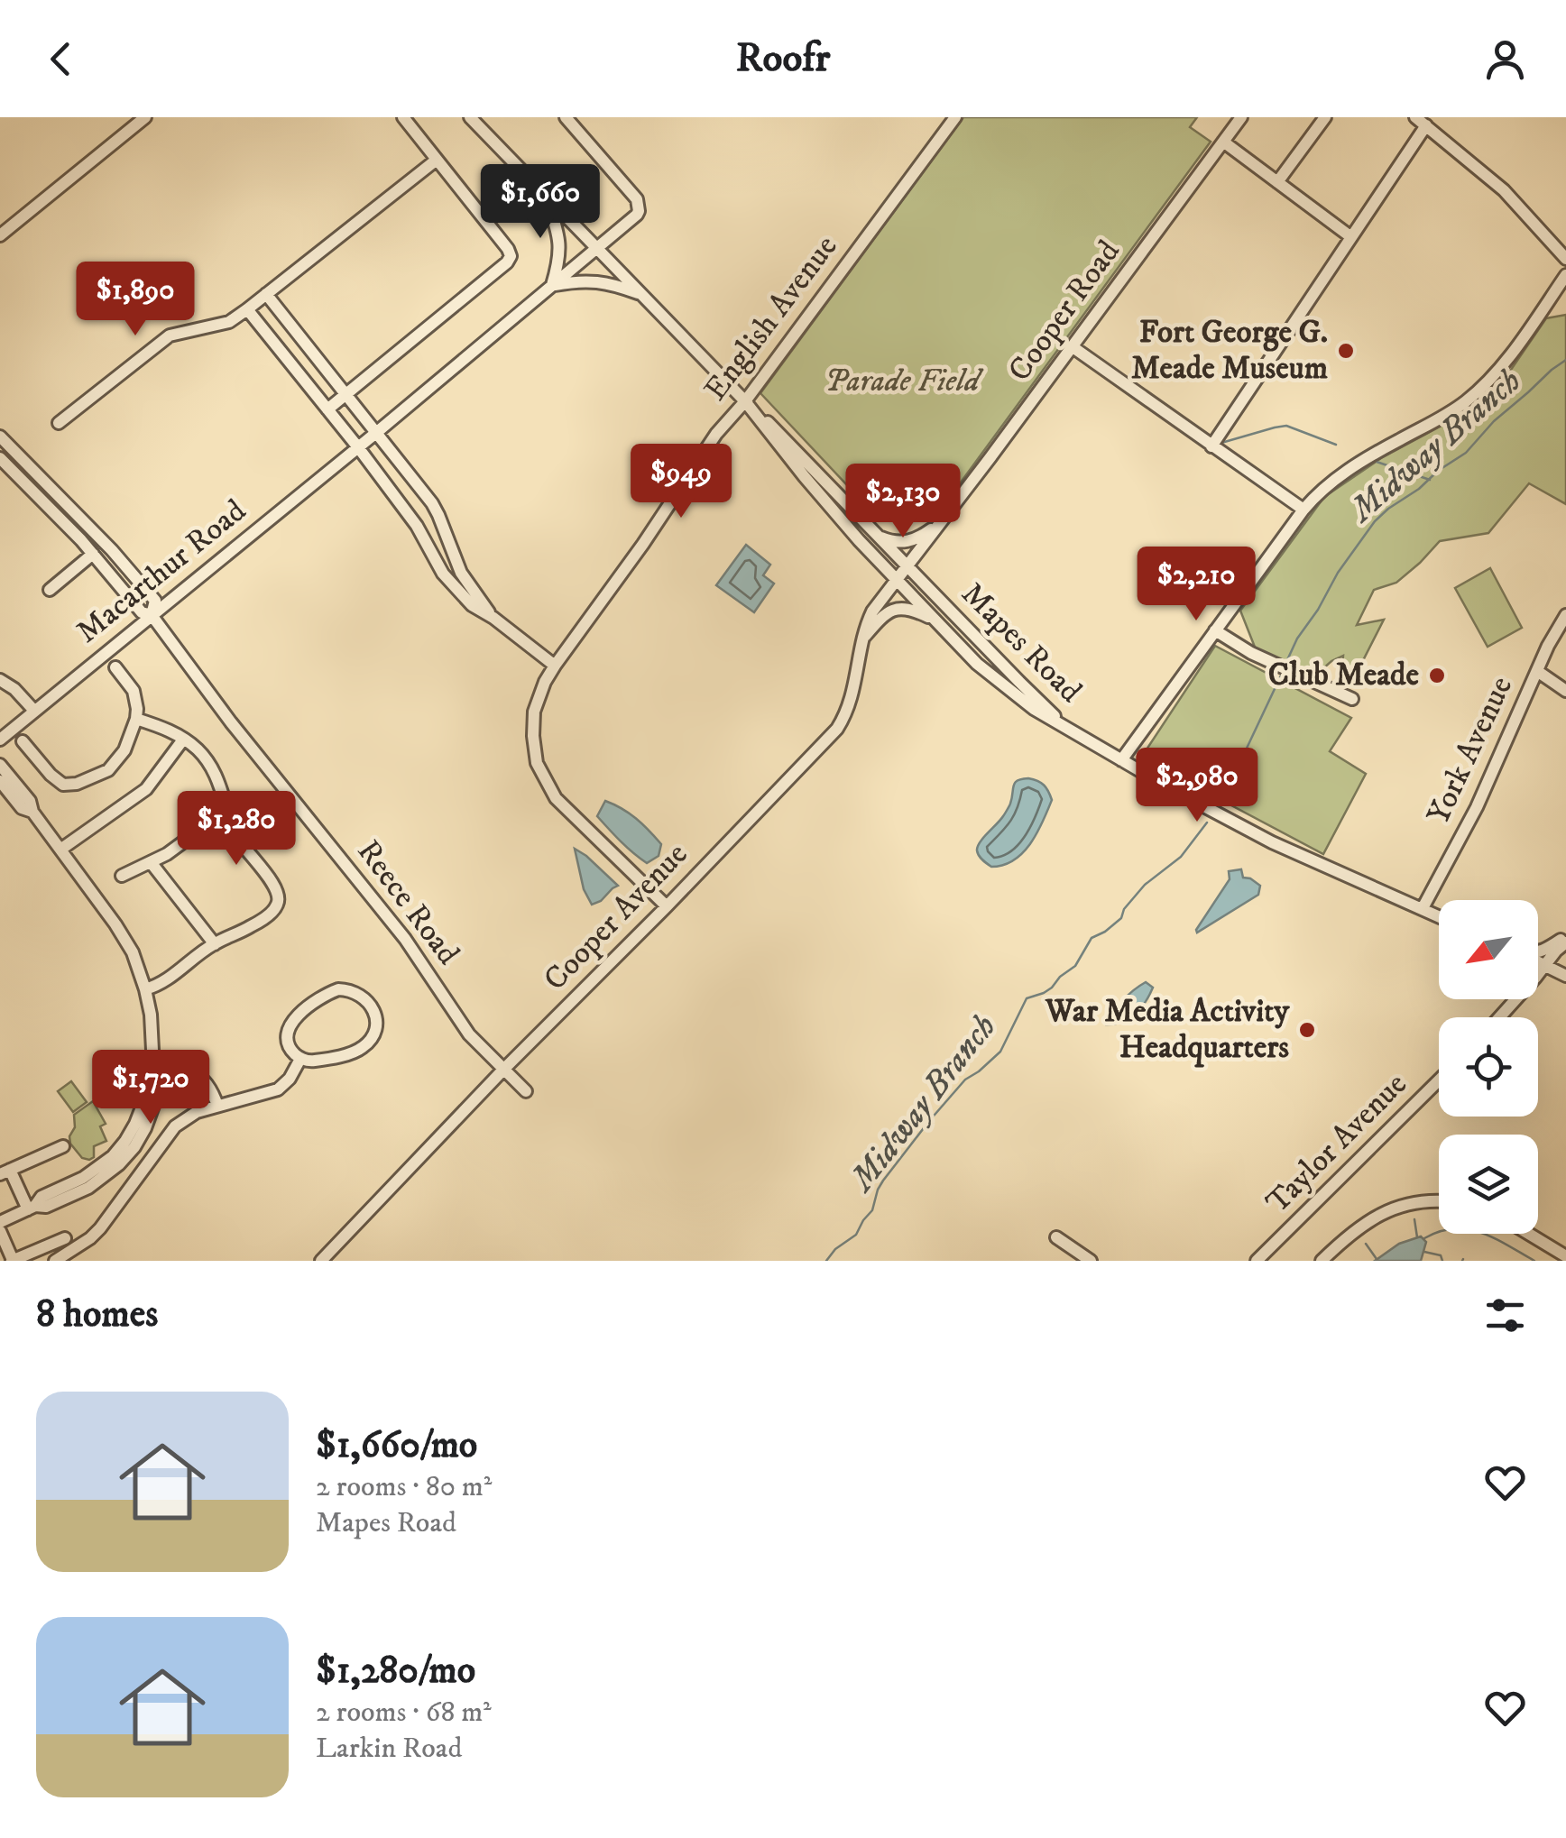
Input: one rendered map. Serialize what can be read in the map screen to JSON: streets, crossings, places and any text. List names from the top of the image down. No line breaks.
{"streets":{"street":["Cooper Road","English Avenue","Macarthur Road","Mapes Road","York Avenue","Reece Road","Cooper Avenue","Taylor Avenue"]},"crossings":[["Cooper Road","Mapes Road"],["Cooper Road","Cooper Avenue"],["English Avenue","Mapes Road"],["English Avenue","Cooper Avenue"],["Macarthur Road","Reece Road"],["Mapes Road","York Avenue"],["Mapes Road","Cooper Avenue"],["Reece Road","Cooper Avenue"]],"water":["Midway Branch"],"parks":["Parade Field"],"places":["Fort George G. Meade Museum","Club Meade","War Media Activity Headquarters"],"north":"bottom left","page":{"header":"Roofr","price":["$1,660","$1,890","$949","$2,130","$2,210","$2,980","$1,280","$1,720"],"heading":"8 homes","list":[{"name":"$1,660/mo","note":"2 rooms · 80 m² · Mapes Road"},{"name":"$1,280/mo","note":"2 rooms · 68 m² · Larkin Road"}]}}
